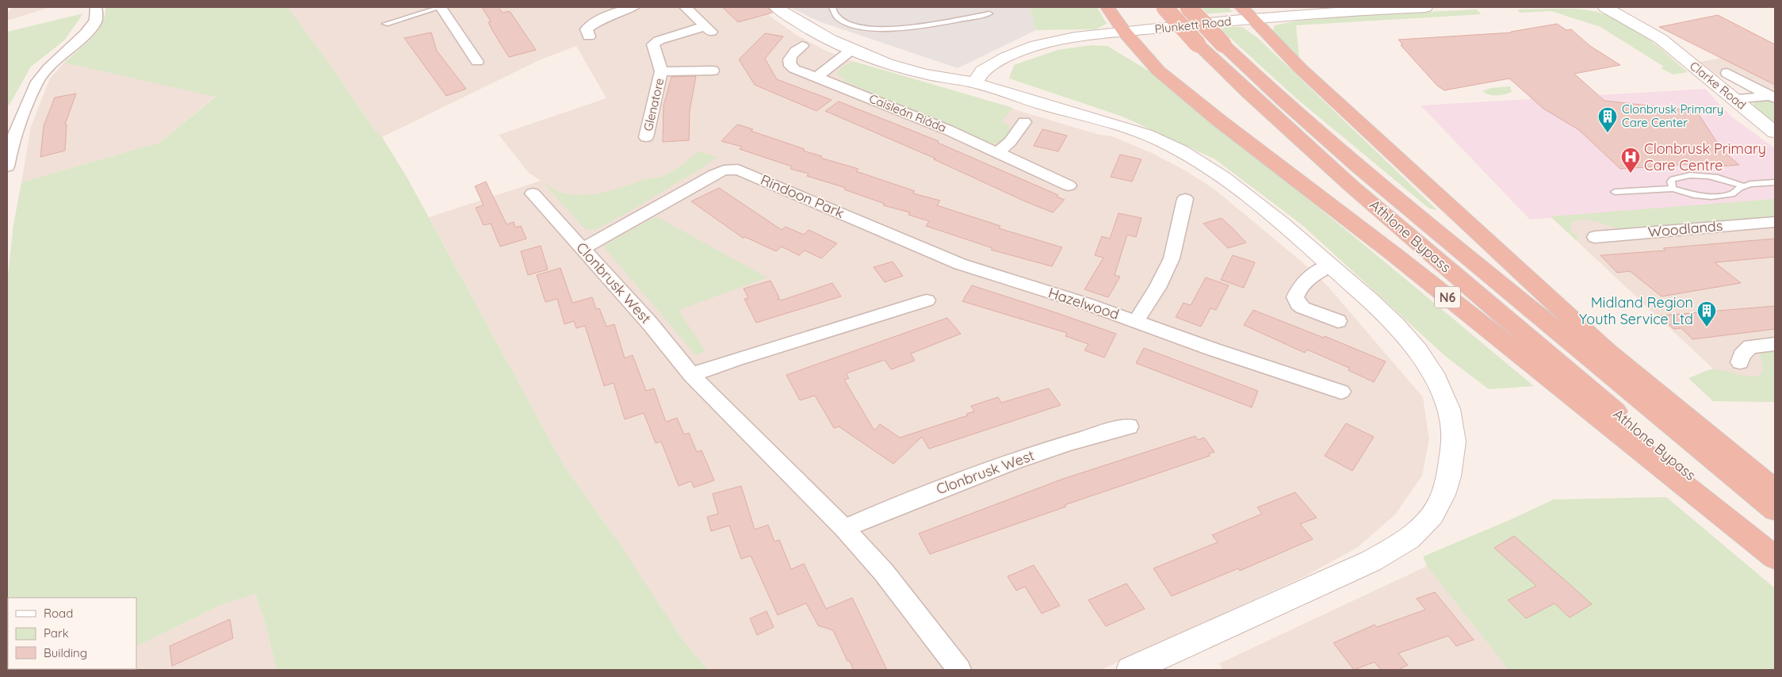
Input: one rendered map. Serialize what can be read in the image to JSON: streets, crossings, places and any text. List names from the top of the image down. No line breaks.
{"streets":{"highway":["Athlone Bypass","N6"],"street":["Plunkett Road","Clarke Road","Glenatore","Caisleán Riáda","Rindoon Park","Woodlands","Clonbrusk West","Hazelwood"]},"crossings":[["Plunkett Road","N6"],["Rindoon Park","Clonbrusk West"],["Rindoon Park","Hazelwood"]],"places":{"building":["Clonbrusk Primary Care Center","Midland Region Youth Service Ltd"],"hospital":["Clonbrusk Primary Care Centre"]},"legend":["Road","Park","Building"]}
